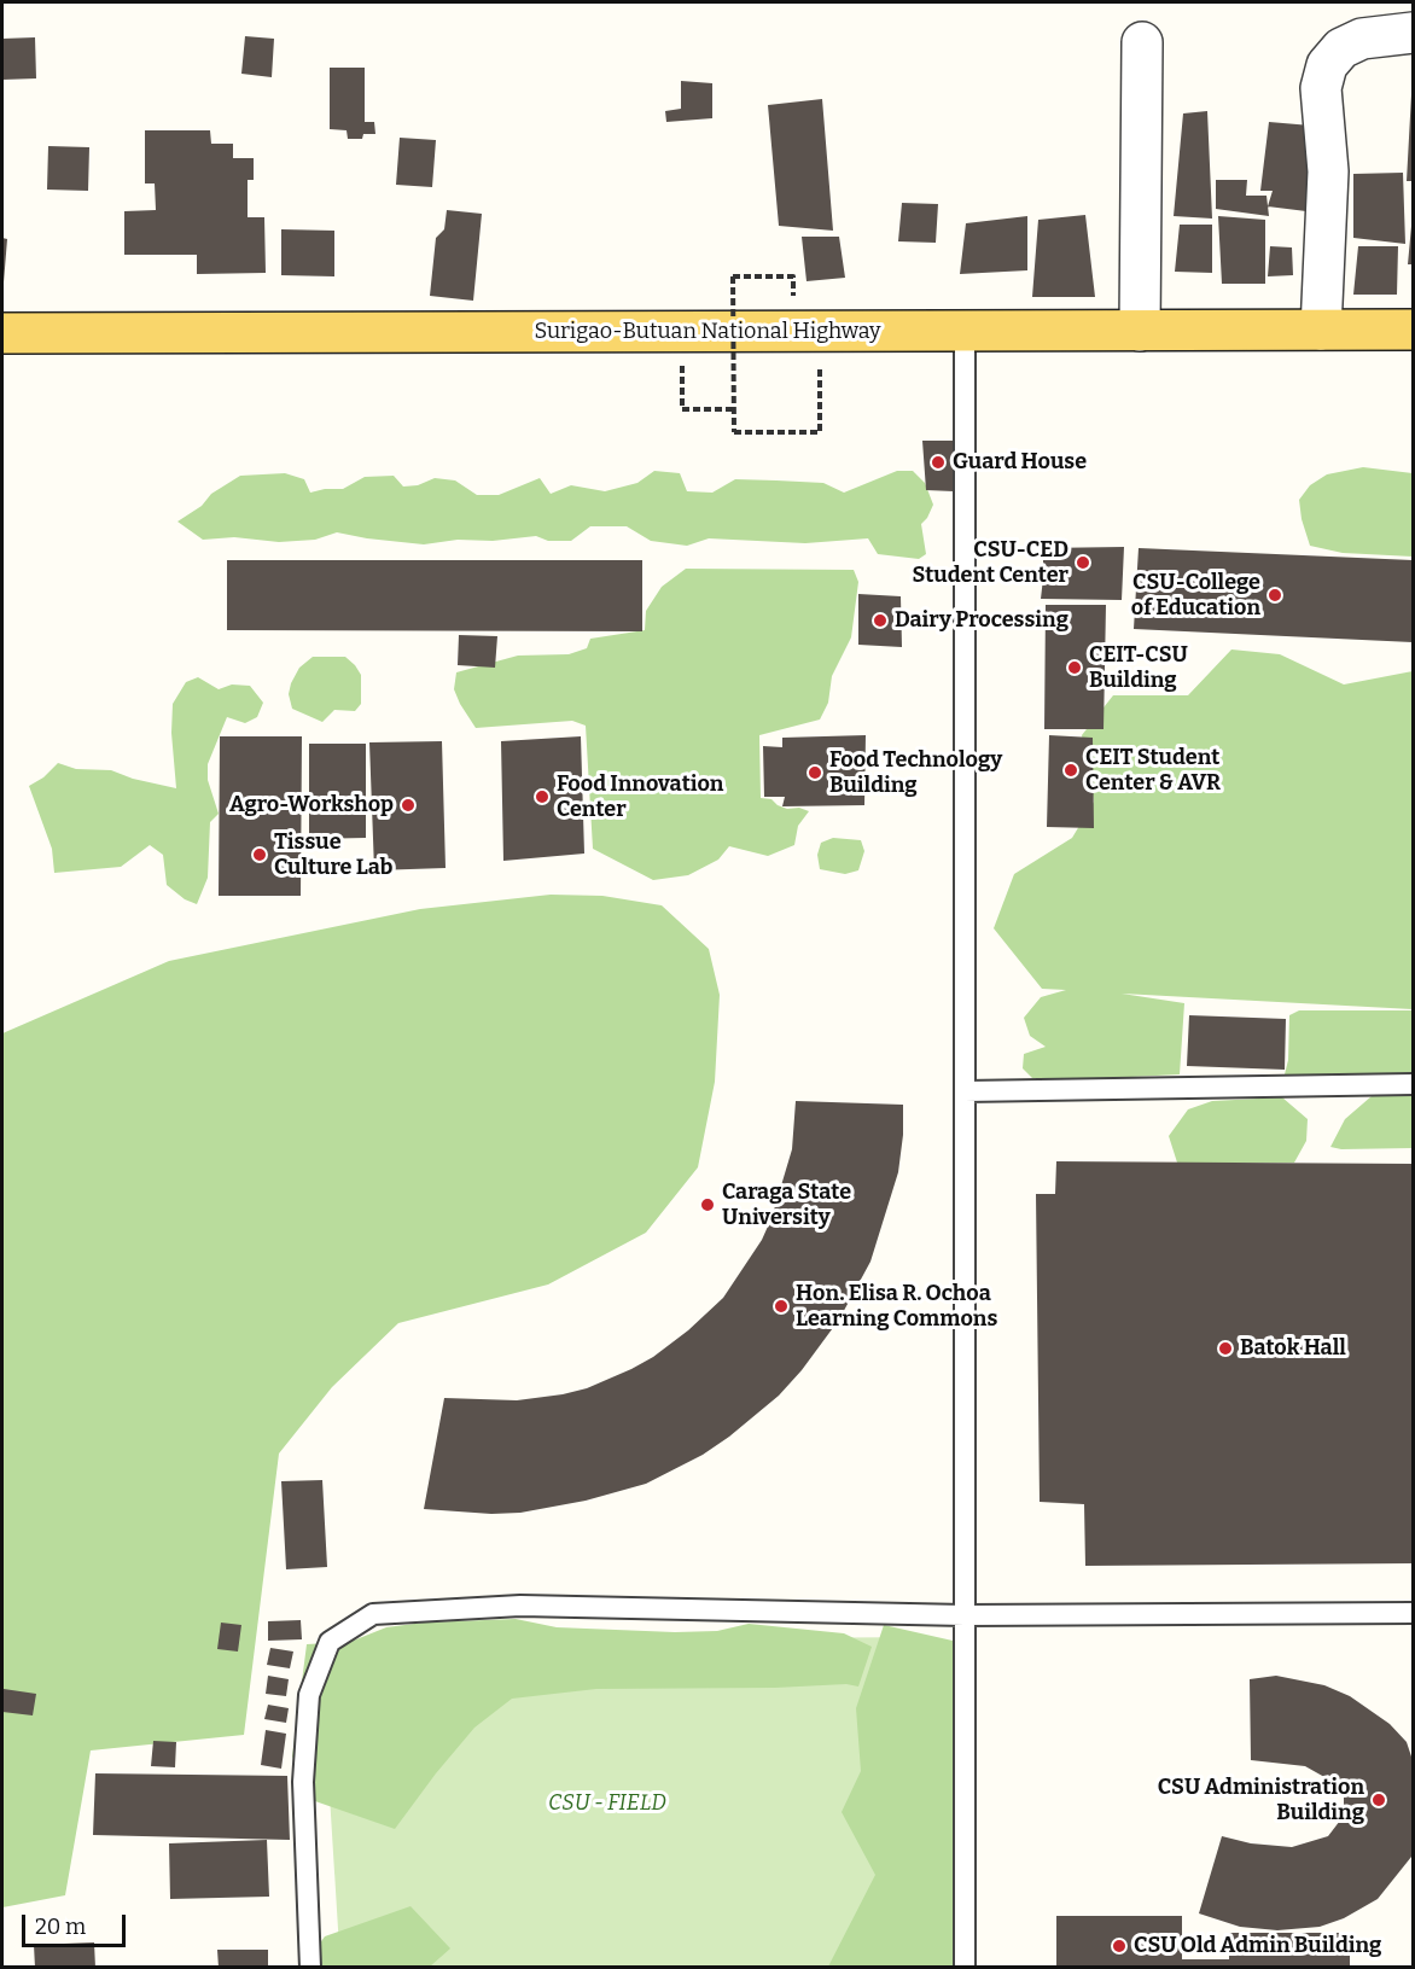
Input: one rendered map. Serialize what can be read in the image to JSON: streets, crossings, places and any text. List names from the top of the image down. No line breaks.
{"streets":{"main road":["Surigao-Butuan National Highway"]},"parks":["CSU - FIELD"],"places":["Guard House","CSU-CED Student Center","CSU-College of Education","Dairy Processing","CEIT-CSU Building","CEIT Student Center & AVR","Food Technology Building","Food Innovation Center","Agro-Workshop","Tissue Culture Lab","Caraga State University","Hon. Elisa R. Ochoa Learning Commons","Batok Hall","CSU Administration Building","CSU Old Admin Building"],"scale_bar":"20 m"}
